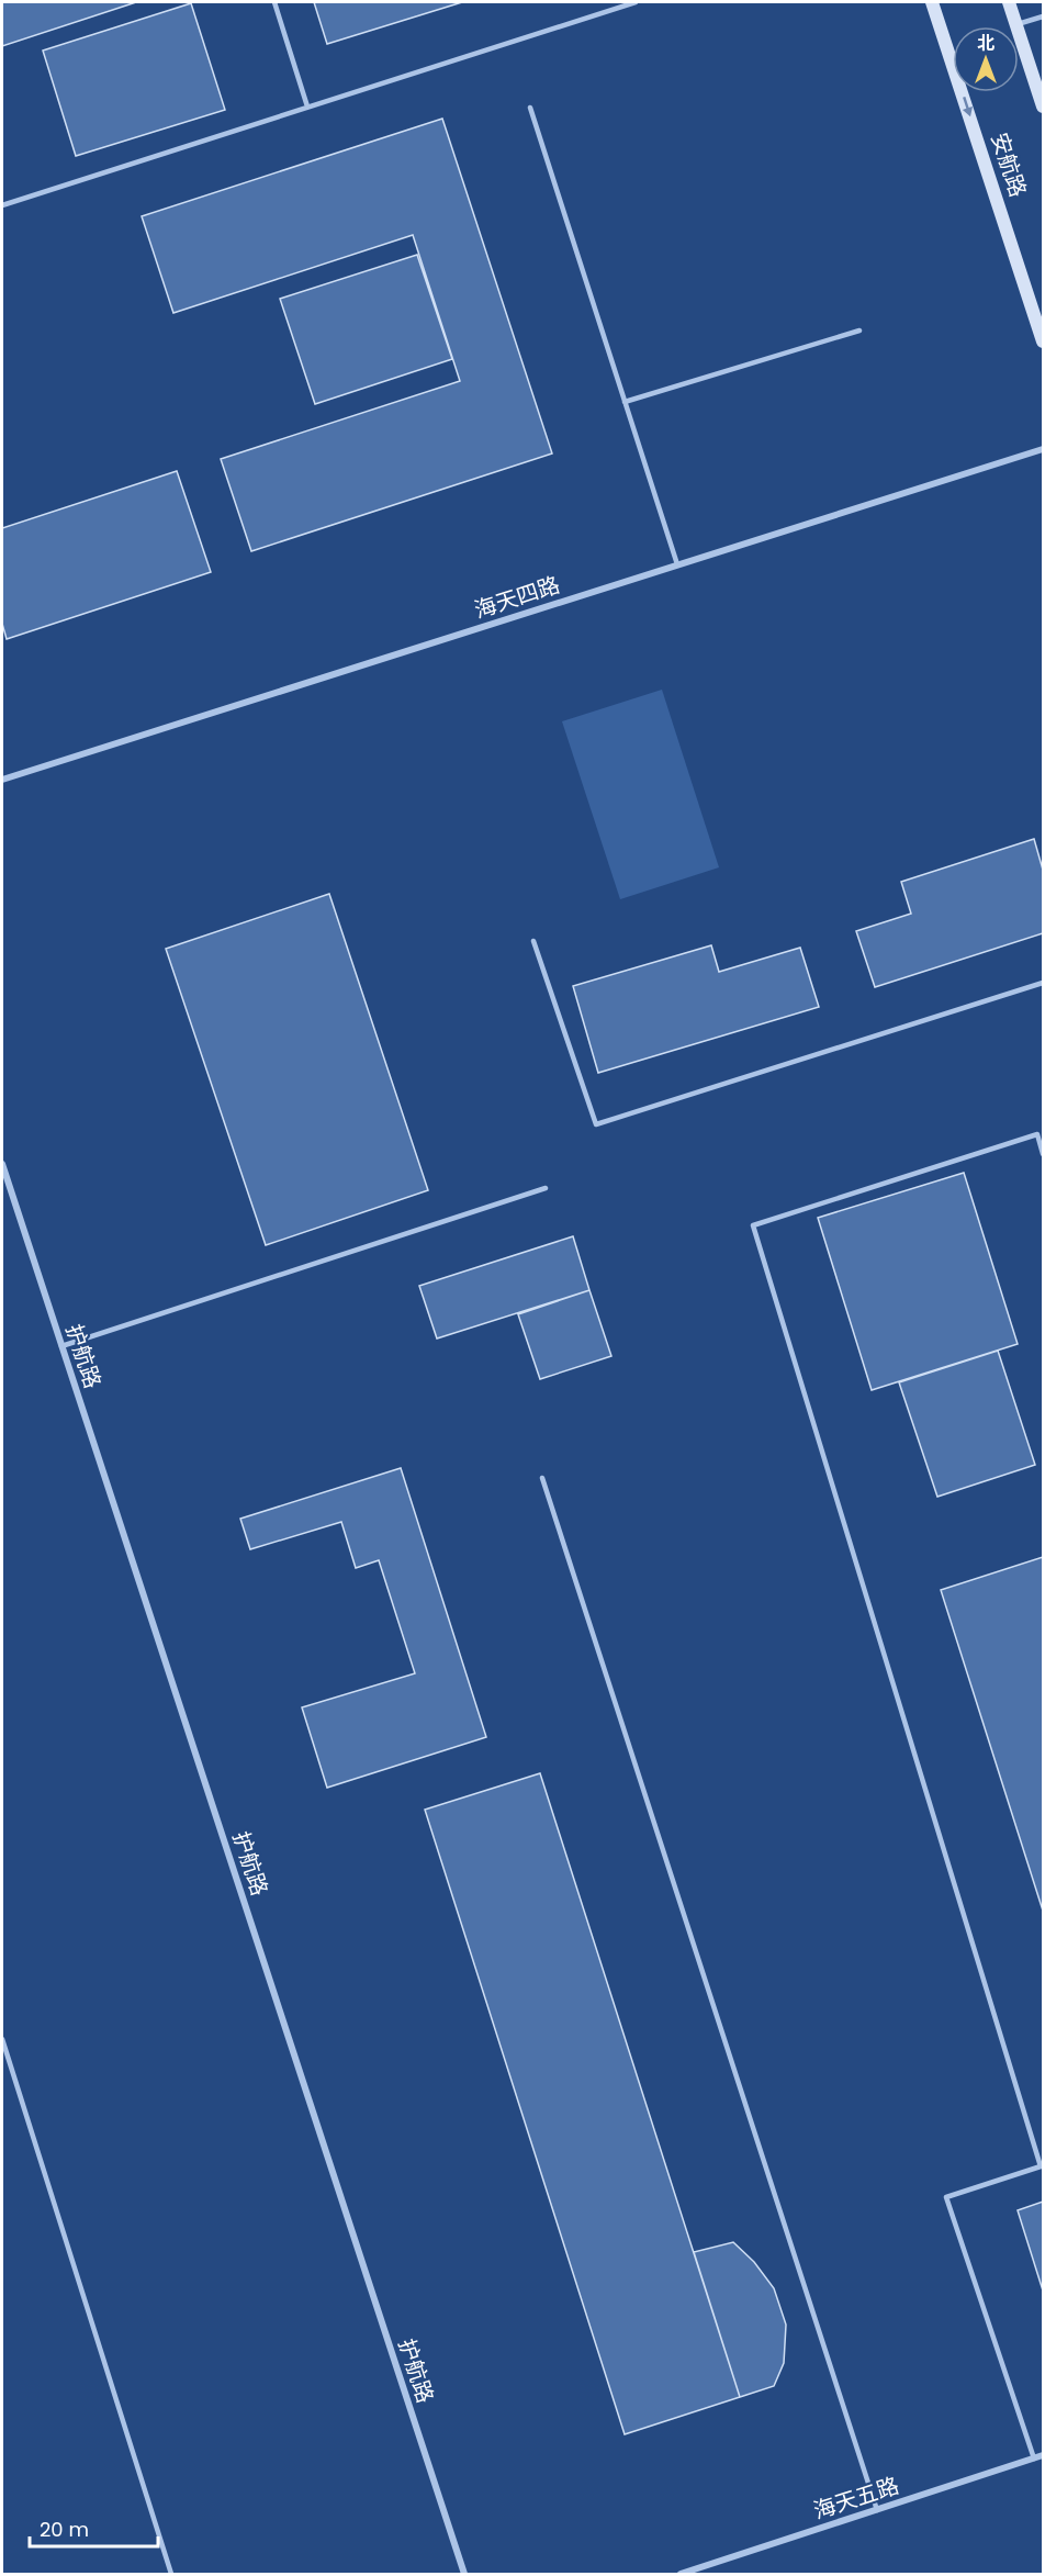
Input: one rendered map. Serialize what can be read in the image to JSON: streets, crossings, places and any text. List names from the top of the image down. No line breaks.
{"streets":{"street":["安航路","海天四路","护航路","海天五路"]},"scale_bar":"20 m","north":"top"}
